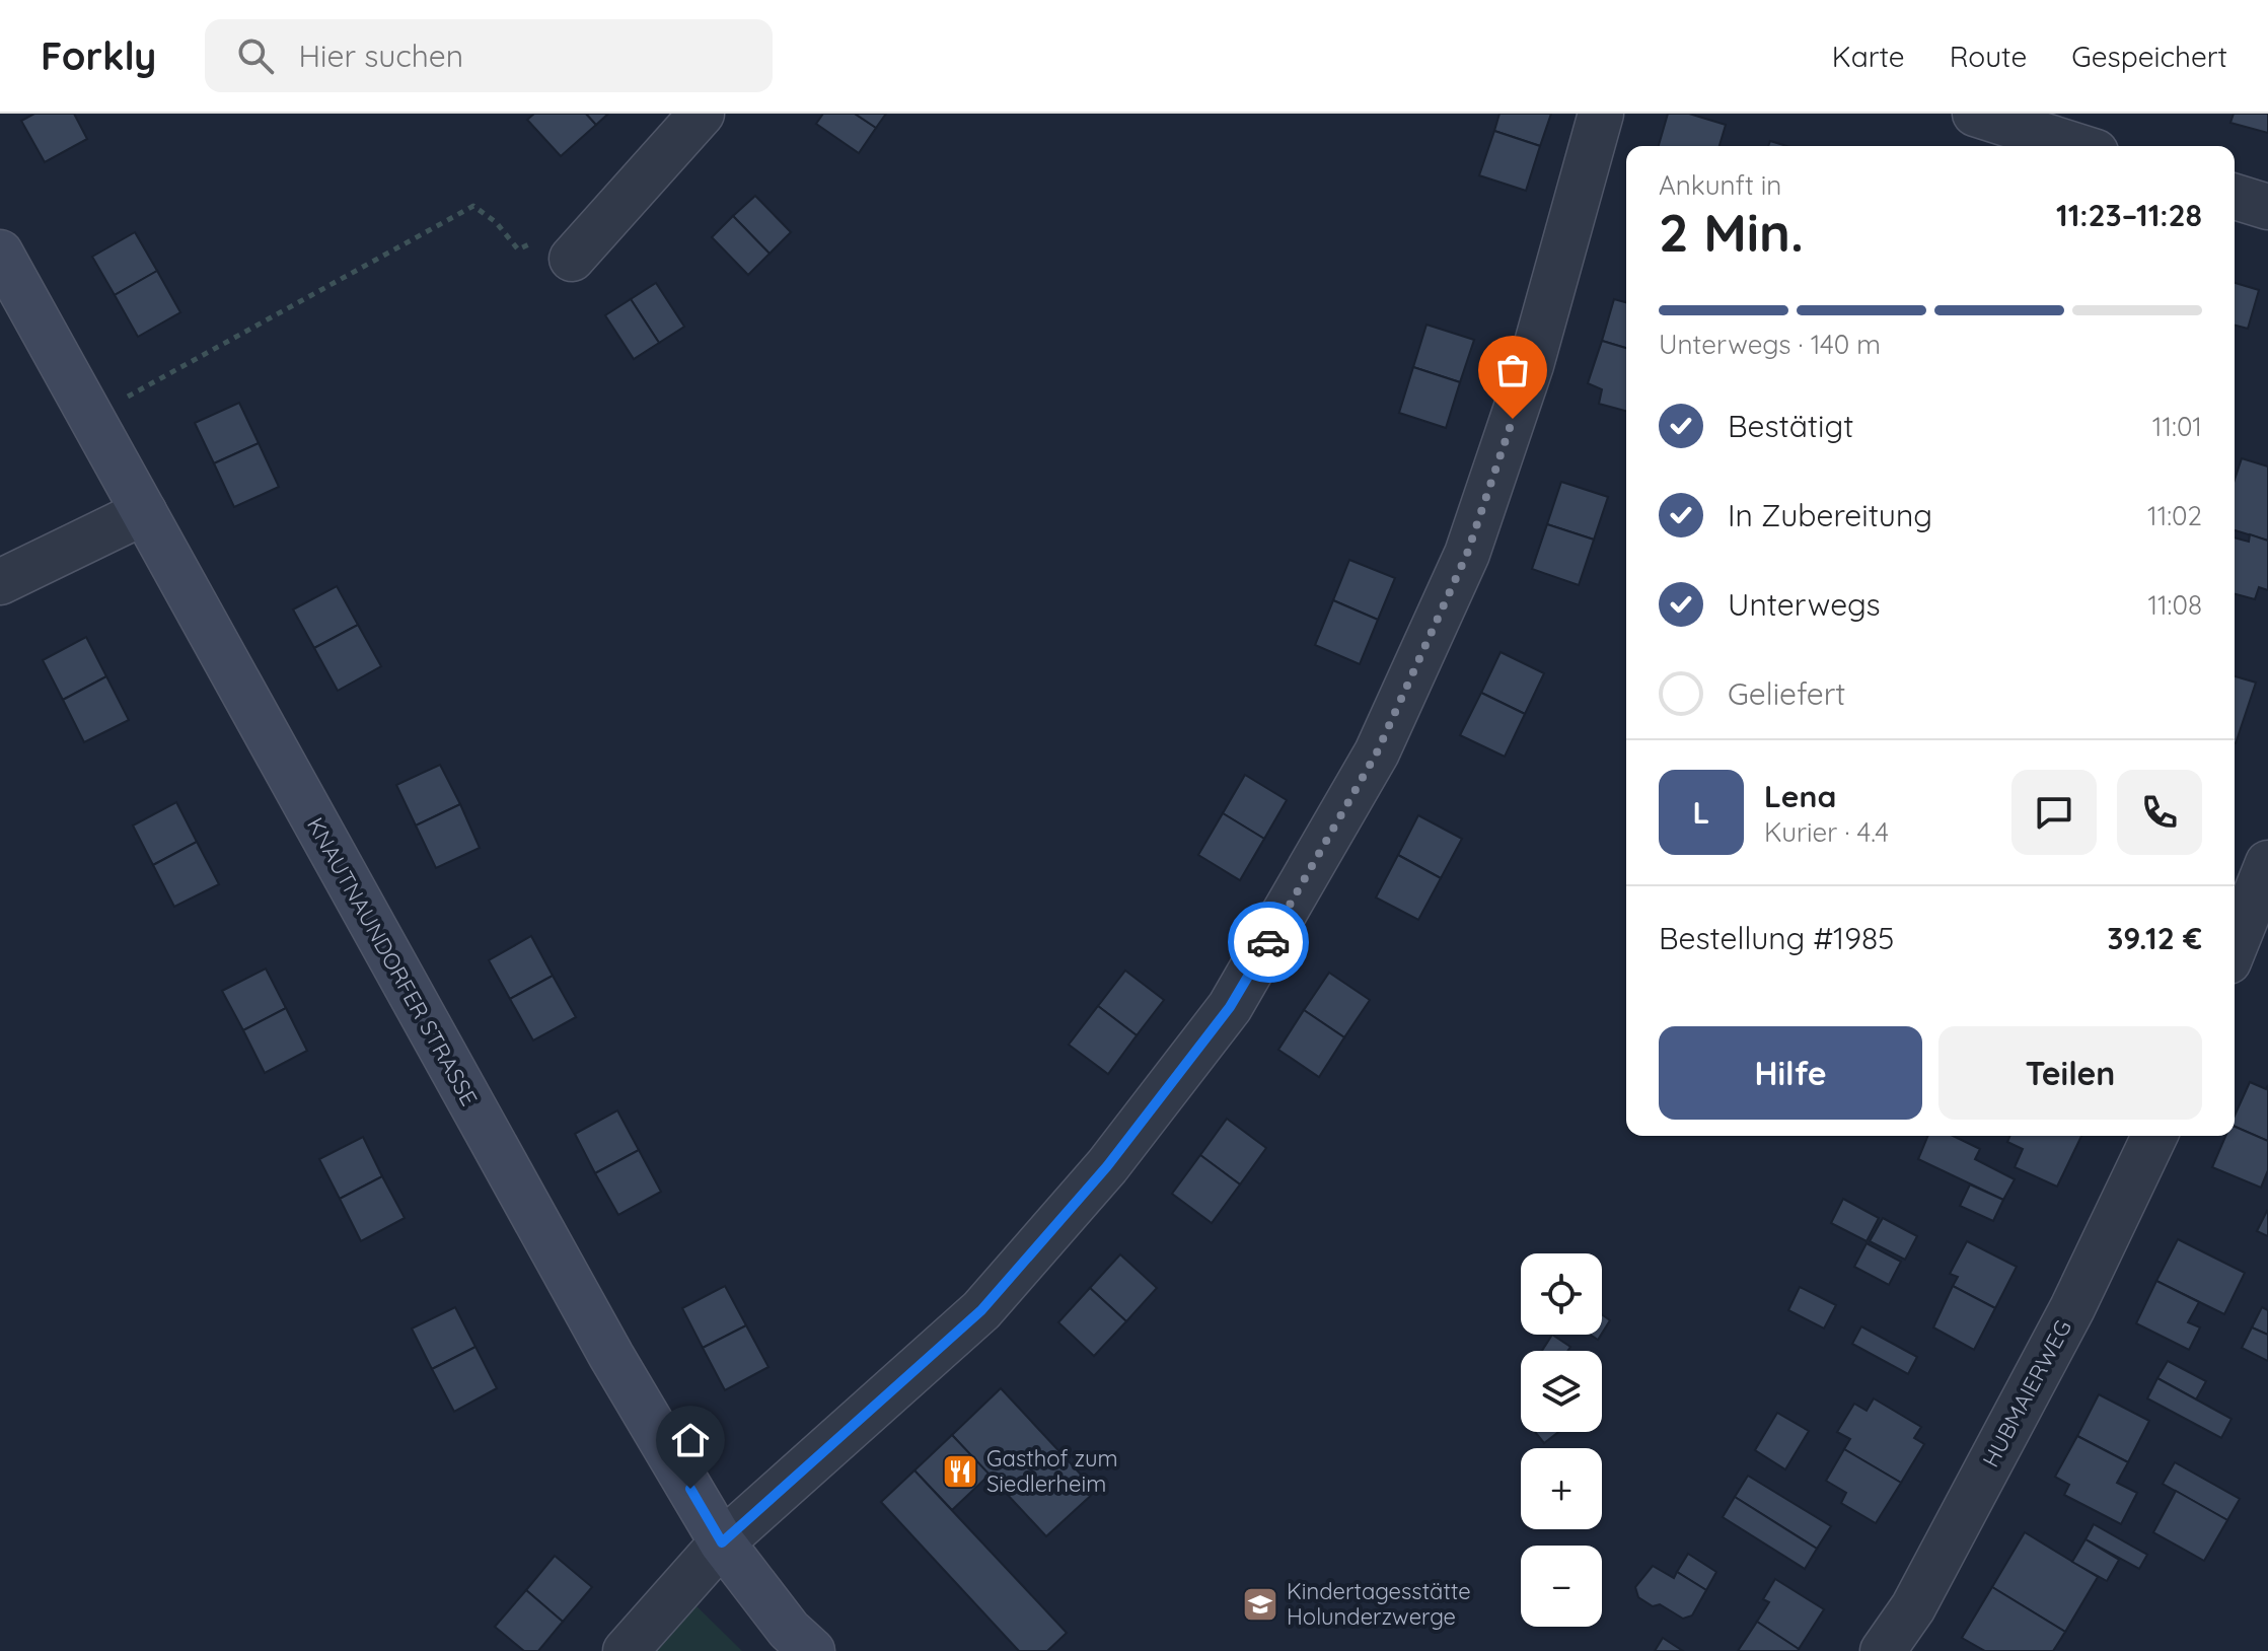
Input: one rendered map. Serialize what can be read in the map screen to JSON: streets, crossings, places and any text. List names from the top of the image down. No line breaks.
{"streets":{"main road":["KNAUTNAUNDORFER STRASSE"],"street":["HUBMAIERWEG"]},"places":{"restaurant":["Gasthof zum Siedlerheim"],"school or university":["Kindertagesstätte Holunderzwerge"]},"page":{"header":"Forkly","search":"Hier suchen","nav":["Karte","Route","Gespeichert"],"heading":["2 Min.","Ankunft in","11:23–11:28"],"panel":["Lena","Kurier · 4.4","Bestellung #1985","39.12 €"],"bar":"Unterwegs · 140 m","list":[["Bestätigt","11:01"],["In Zubereitung","11:02"],["Unterwegs","11:08"],"Geliefert"],"round":"L","buttons":["Hilfe","Teilen"],"map_buttons":["+","−"]}}
